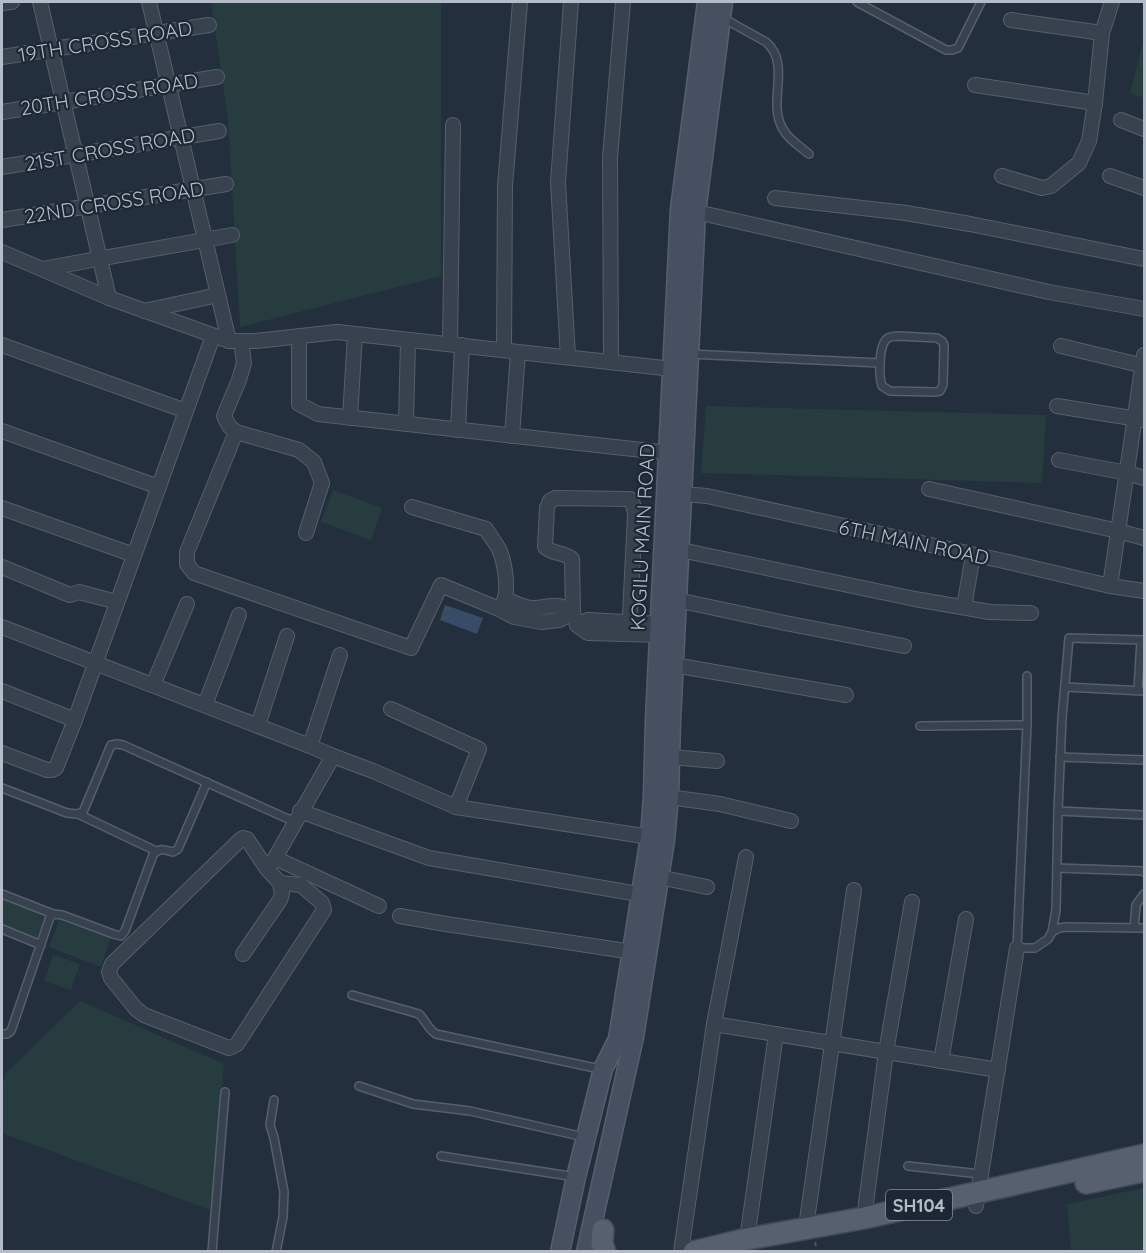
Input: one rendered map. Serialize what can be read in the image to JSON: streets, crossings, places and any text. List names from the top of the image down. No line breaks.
{"streets":{"main road":["KOGILU MAIN ROAD","SH104"],"street":["19TH CROSS ROAD","20TH CROSS ROAD","21ST CROSS ROAD","22ND CROSS ROAD","6TH MAIN ROAD"]},"crossings":[["KOGILU MAIN ROAD","6TH MAIN ROAD"]]}
